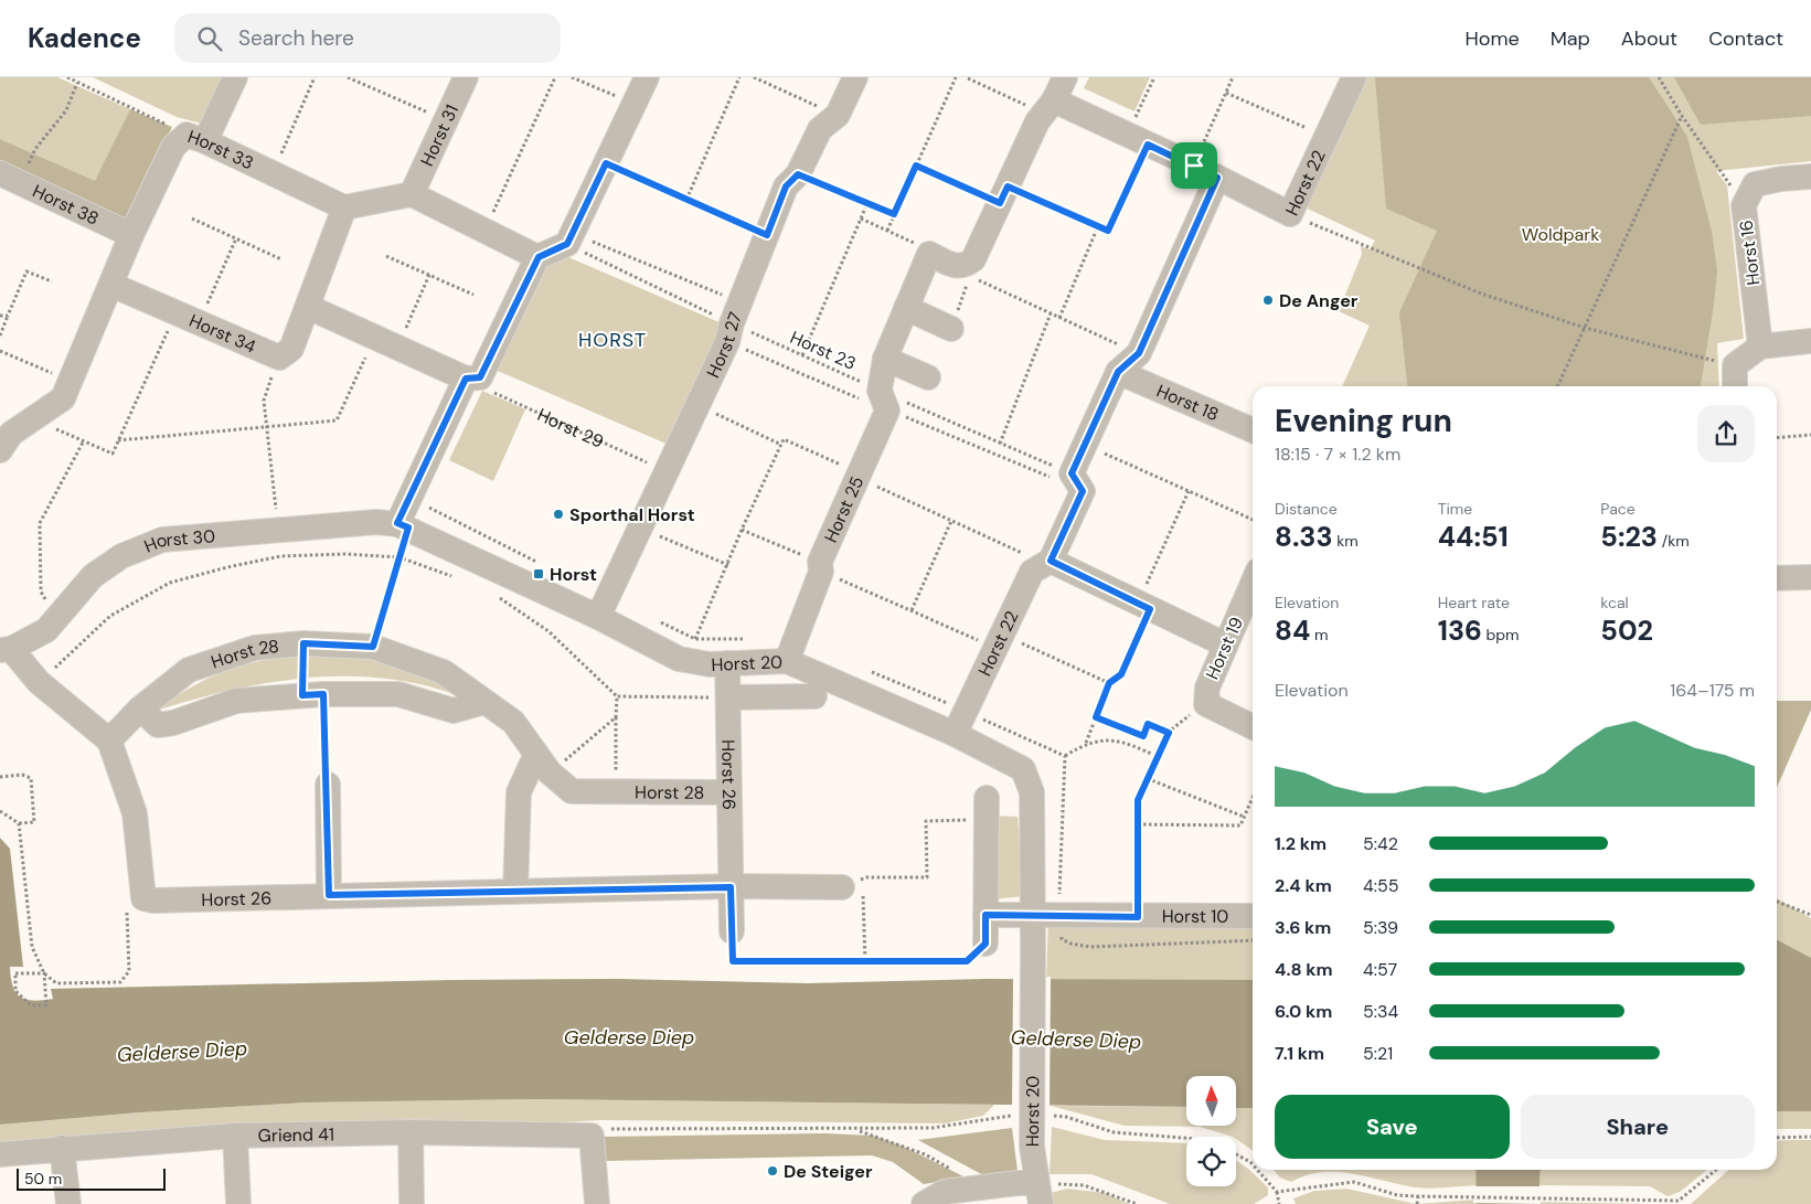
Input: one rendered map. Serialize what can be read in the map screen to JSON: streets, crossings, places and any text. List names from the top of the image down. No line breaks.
{"streets":{"street":["Horst 31","Horst 33","Horst 22","Horst 38","Horst 16","Horst 34","Horst 27","Horst 18","Horst 25","Horst 30","Horst 19","Horst 28","Horst 20","Horst 26","Horst 10","Griend 41"],"path":["Horst 23","Horst 29"]},"crossings":[["Horst 33","Horst 38"],["Horst 33","Horst 34"],["Horst 22","Horst 23"],["Horst 22","Horst 20"],["Horst 27","Horst 23"],["Horst 27","Horst 29"],["Horst 27","Horst 20"],["Horst 23","Horst 25"],["Horst 25","Horst 20"],["Horst 30","Horst 20"],["Horst 28","Horst 26"],["Horst 20","Horst 26"],["Horst 20","Horst 10"]],"districts":["HORST"],"water":["Gelderse Diep"],"parks":["Woldpark"],"places":{"other":["De Anger","Sporthal Horst","De Steiger"],"transit":["Horst"]},"scale_bar":"50 m","north":"top","page":{"header":"Kadence","search":"Search here","nav":["Home","Map","About","Contact"],"heading":["Evening run","18:15 · 7 × 1.2 km"],"stats":[["Distance","8.33 km"],["Time","44:51"],["Pace","5:23 /km"],["Elevation","84 m"],["Heart rate","136 bpm"],["kcal","502"]],"chart":["Elevation","164–175 m"],"list":[{"name":"1.2 km","note":"5:42"},{"name":"2.4 km","note":"4:55"},{"name":"3.6 km","note":"5:39"},{"name":"4.8 km","note":"4:57"},{"name":"6.0 km","note":"5:34"},{"name":"7.1 km","note":"5:21"}],"buttons":["Save","Share"],"scale":"50 m"}}
